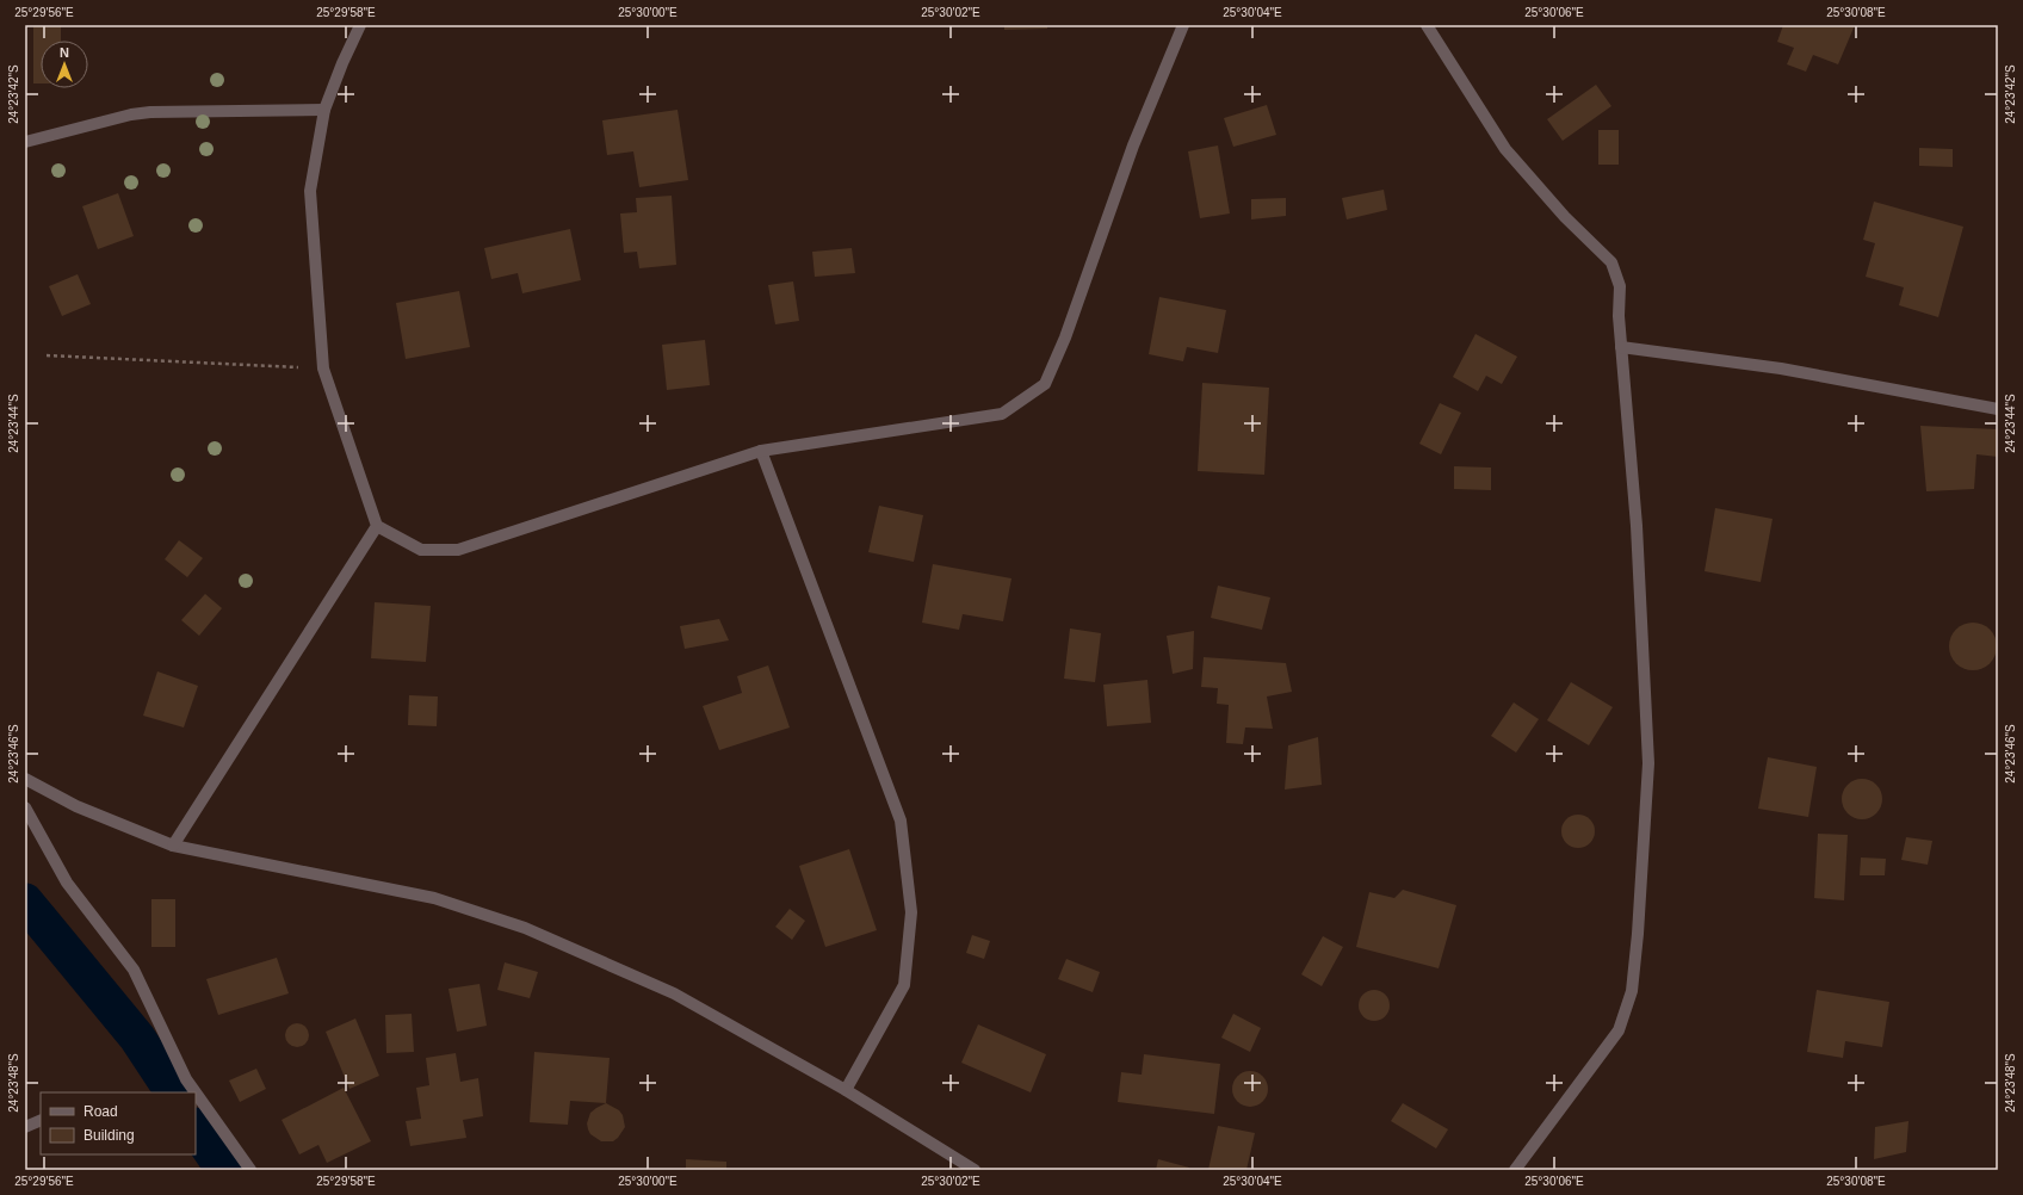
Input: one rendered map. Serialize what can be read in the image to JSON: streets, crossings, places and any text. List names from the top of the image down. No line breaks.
{"legend":["Road","Building"],"north":"top","coordinates":["25°29'56\"E","25°29'58\"E","25°30'00\"E","25°30'02\"E","25°30'04\"E","25°30'06\"E","25°30'08\"E","24°23'42\"S","24°23'44\"S","24°23'46\"S","24°23'48\"S"]}
